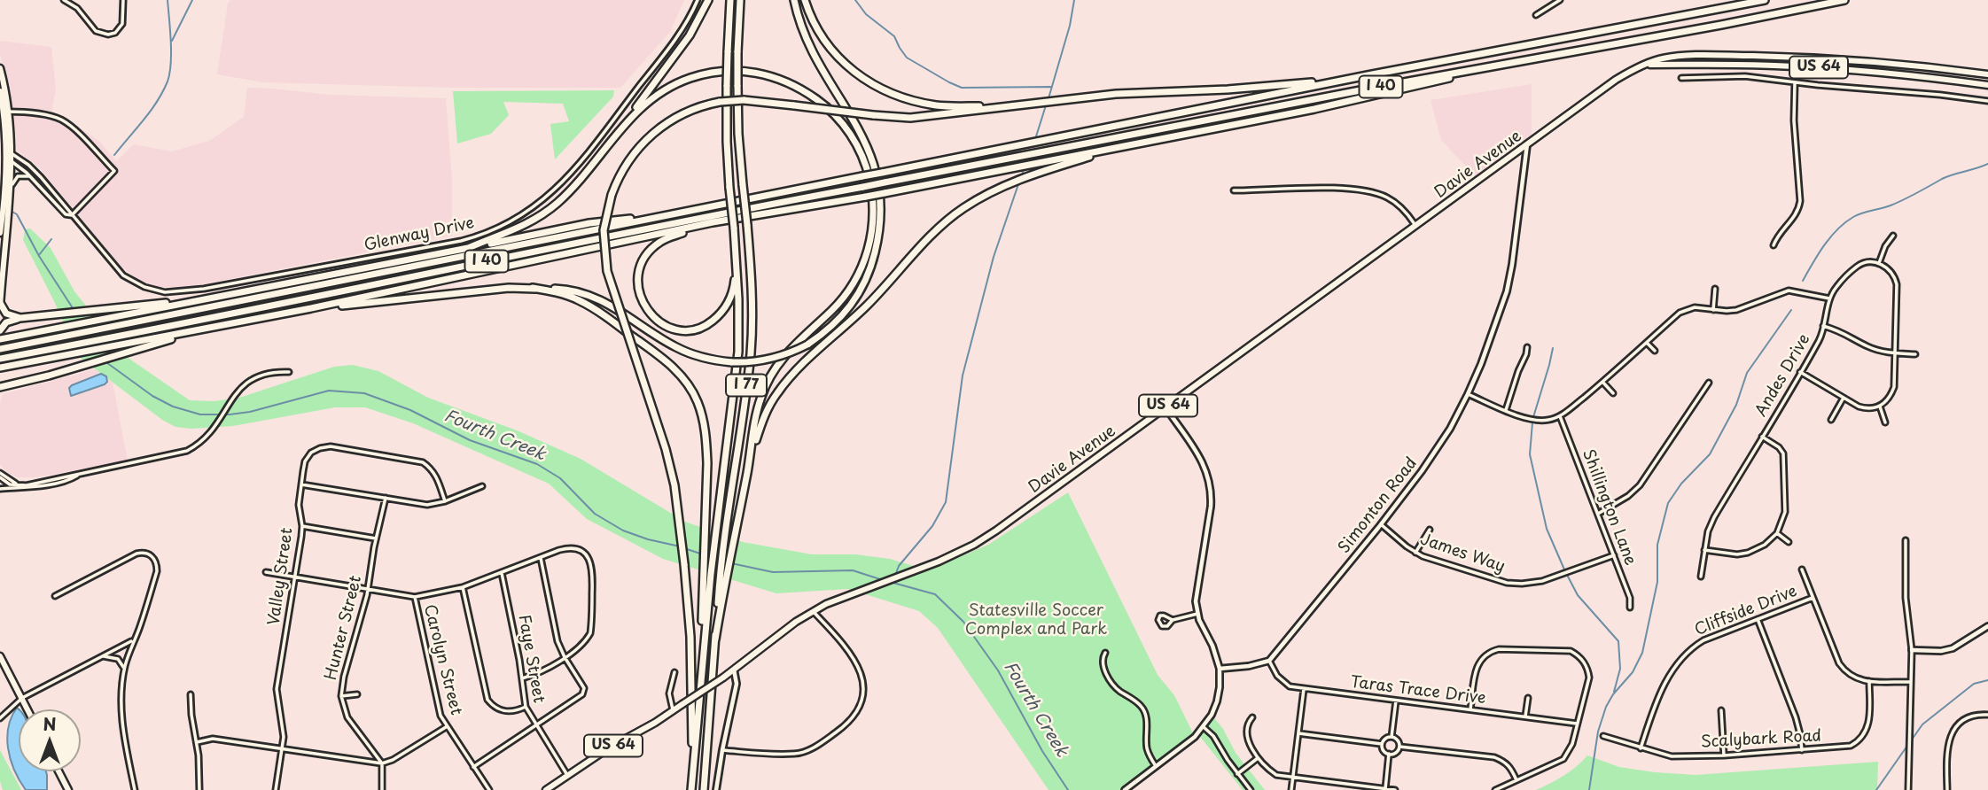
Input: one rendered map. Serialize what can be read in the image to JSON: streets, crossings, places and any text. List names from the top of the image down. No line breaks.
{"streets":{"highway":["I 40","I 77"],"main road":["US 64","Davie Avenue"],"street":["Glenway Drive","Andes Drive","Simonton Road","Shillington Lane","James Way","Valley Street","Cliffside Drive","Hunter Street","Faye Street","Carolyn Street","Taras Trace Drive","Scalybark Road"]},"crossings":[["US 64","Davie Avenue"],["Davie Avenue","Simonton Road"],["Davie Avenue","Faye Street"],["Simonton Road","James Way"],["Simonton Road","Taras Trace Drive"],["Shillington Lane","James Way"],["Cliffside Drive","Scalybark Road"]],"water":["Fourth Creek"],"parks":["Statesville Soccer Complex and Park"],"north":"top"}
